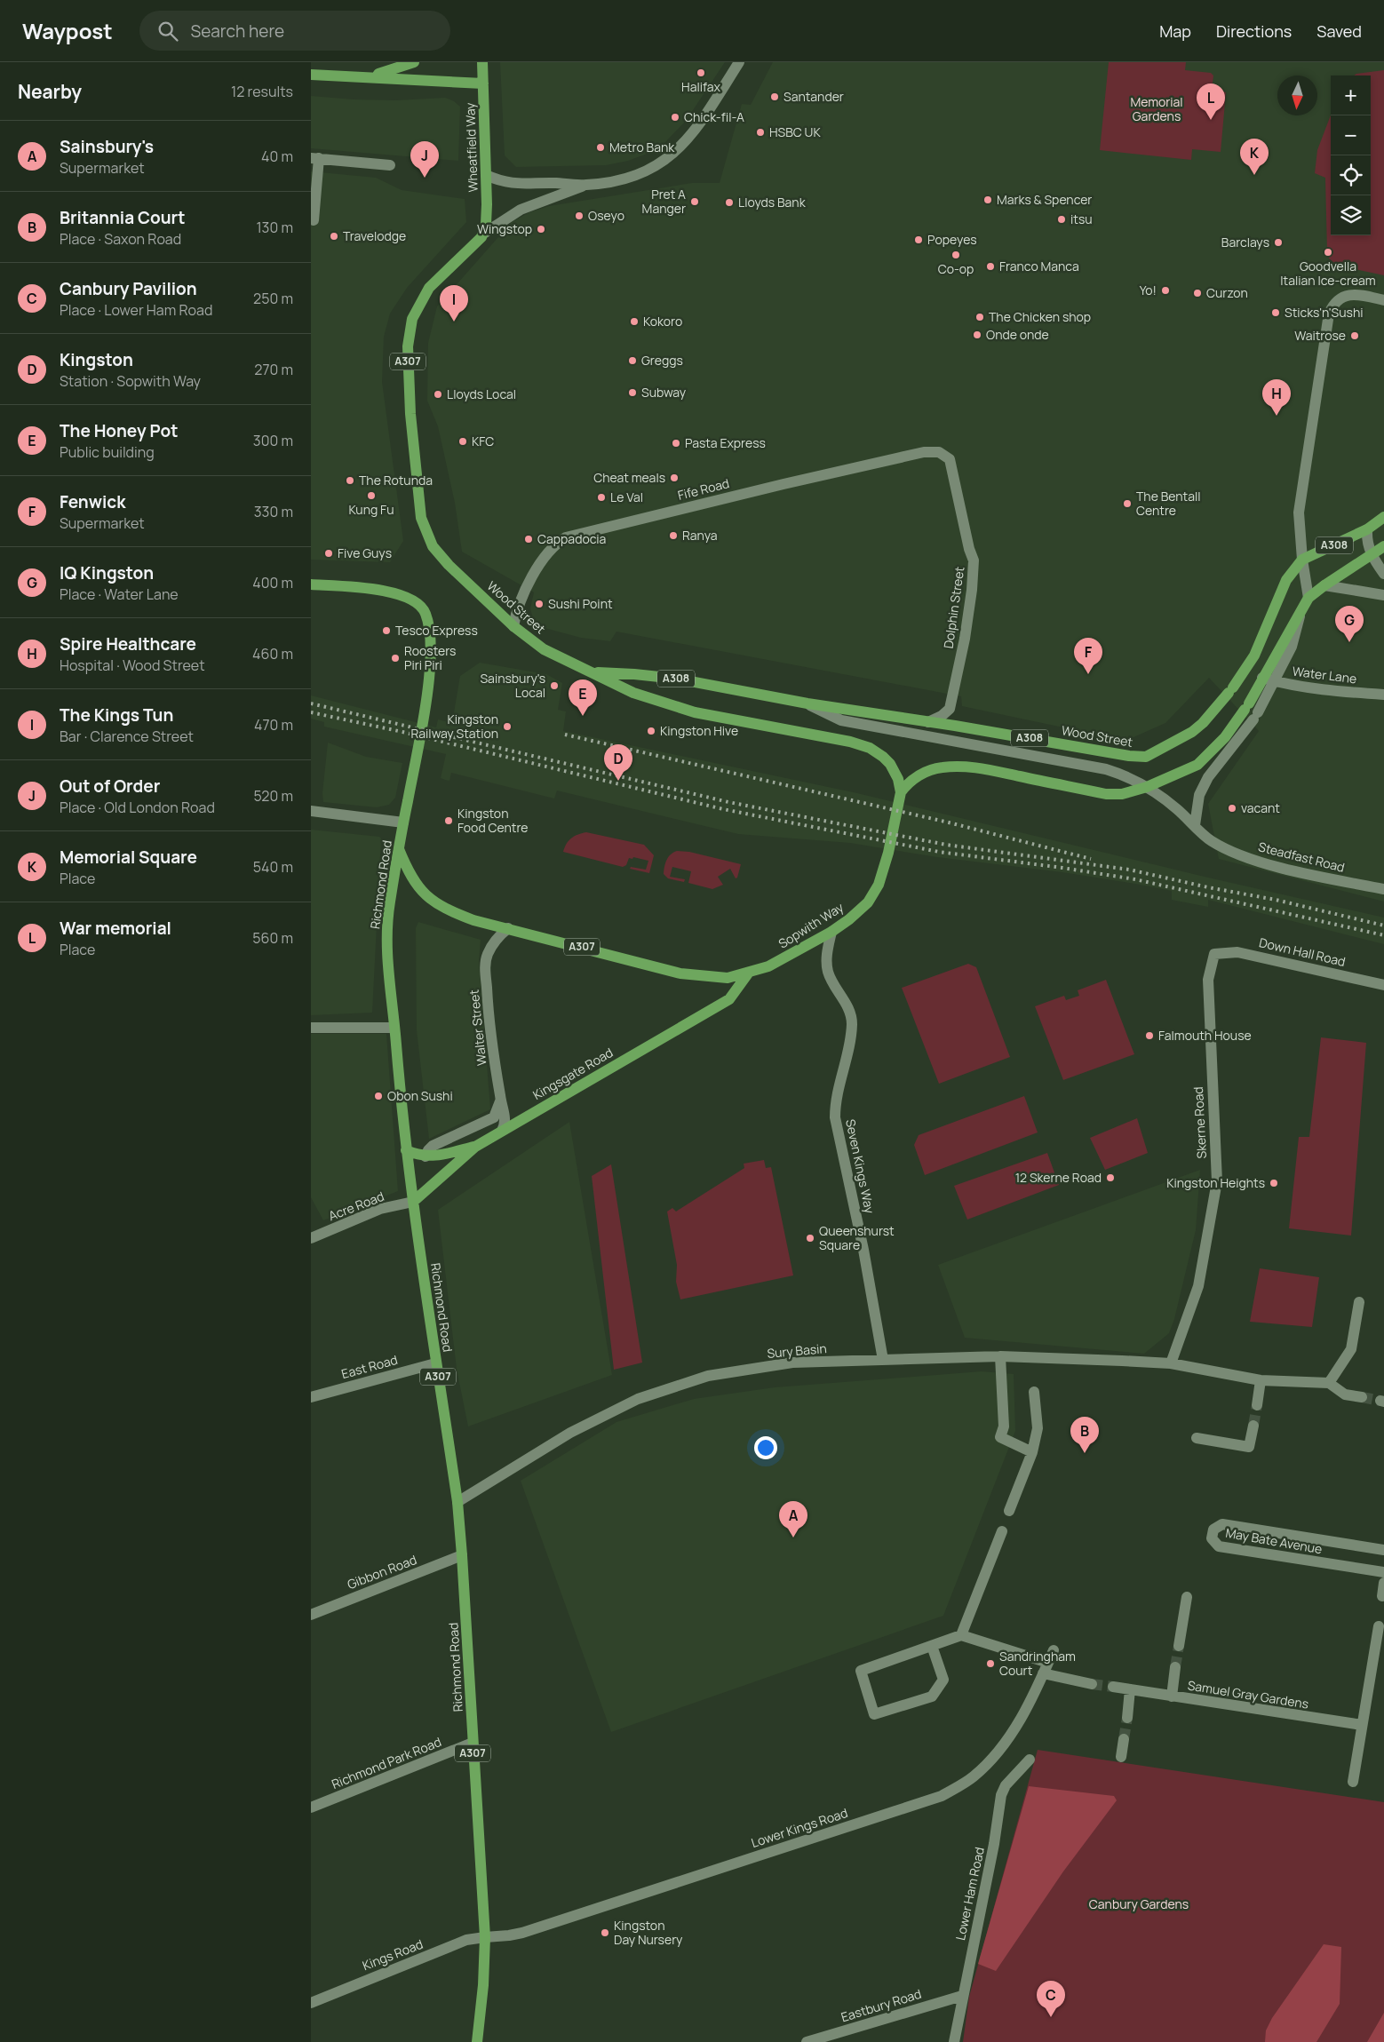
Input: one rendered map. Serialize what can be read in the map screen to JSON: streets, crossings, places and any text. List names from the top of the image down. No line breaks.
{"streets":{"main road":["Wheatfield Way","A307","A308","Wood Street","Richmond Road","Sopwith Way","Kingsgate Road"],"street":["Fife Road","Dolphin Street","Water Lane","Steadfast Road","Down Hall Road","Walter Street","Skerne Road","Seven Kings Way","Acre Road","Sury Basin","East Road","May Bate Avenue","Gibbon Road","Samuel Gray Gardens","Richmond Park Road","Lower Kings Road","Lower Ham Road","Kings Road","Eastbury Road"]},"crossings":[["Wheatfield Way","Wood Street"],["Fife Road","Wood Street"],["Fife Road","Dolphin Street"],["A308","Wood Street"],["A308","Water Lane"],["A308","Sopwith Way"],["Wood Street","Dolphin Street"],["Wood Street","Steadfast Road"],["Wood Street","Sopwith Way"],["Richmond Road","Sopwith Way"],["Richmond Road","Kingsgate Road"],["Richmond Road","Acre Road"],["Richmond Road","Sury Basin"],["Richmond Road","East Road"],["Richmond Road","Gibbon Road"],["Richmond Road","Richmond Park Road"],["Richmond Road","Lower Kings Road"],["Richmond Road","Kings Road"],["Sopwith Way","Walter Street"],["Sopwith Way","Kingsgate Road"],["Sopwith Way","Seven Kings Way"],["Down Hall Road","Skerne Road"],["Walter Street","Kingsgate Road"],["Kingsgate Road","Acre Road"],["Skerne Road","Sury Basin"],["Seven Kings Way","Sury Basin"],["Lower Kings Road","Kings Road"],["Lower Ham Road","Eastbury Road"]],"parks":["Memorial Gardens","Canbury Gardens"],"places":["Halifax","Santander","Chick-fil-A","HSBC UK","Metro Bank","Marks & Spencer","Pret A Manger","Lloyds Bank","Oseyo","itsu","Wingstop","Travelodge","Popeyes","Barclays","Goodvella Italian Ice-cream","Co-op","Franco Manca","Yo!","Curzon","Sticks'n'Sushi","The Chicken shop","Kokoro","Onde onde","Waitrose","Greggs","Subway","Lloyds Local","KFC","Pasta Express","Cheat meals","The Rotunda","Kung Fu","Le Val","The Bentall Centre","Ranya","Cappadocia","Five Guys","Sushi Point","Tesco Express","Roosters Piri Piri","Sainsbury's Local","Kingston Railway Station","Kingston Hive","vacant","Kingston Food Centre","Falmouth House","Obon Sushi","12 Skerne Road","Kingston Heights","Queenshurst Square","Sandringham Court","Kingston Day Nursery"],"north":"bottom","page":{"header":"Waypost","search":"Search here","nav":["Map","Directions","Saved"],"heading":["Nearby","12 results"],"map_buttons":["+","−"],"pins":["L","K","J","I","H","G","F","E","D","B","A","C"],"list":[{"mark":"A","name":"Sainsbury's","note":"Supermarket","value":"40 m"},{"mark":"B","name":"Britannia Court","note":"Place · Saxon Road","value":"130 m"},{"mark":"C","name":"Canbury Pavilion","note":"Place · Lower Ham Road","value":"250 m"},{"mark":"D","name":"Kingston","note":"Station · Sopwith Way","value":"270 m"},{"mark":"E","name":"The Honey Pot","note":"Public building","value":"300 m"},{"mark":"F","name":"Fenwick","note":"Supermarket","value":"330 m"},{"mark":"G","name":"IQ Kingston","note":"Place · Water Lane","value":"400 m"},{"mark":"H","name":"Spire Healthcare","note":"Hospital · Wood Street","value":"460 m"},{"mark":"I","name":"The Kings Tun","note":"Bar · Clarence Street","value":"470 m"},{"mark":"J","name":"Out of Order","note":"Place · Old London Road","value":"520 m"},{"mark":"K","name":"Memorial Square","note":"Place","value":"540 m"},{"mark":"L","name":"War memorial","note":"Place","value":"560 m"}]}}
